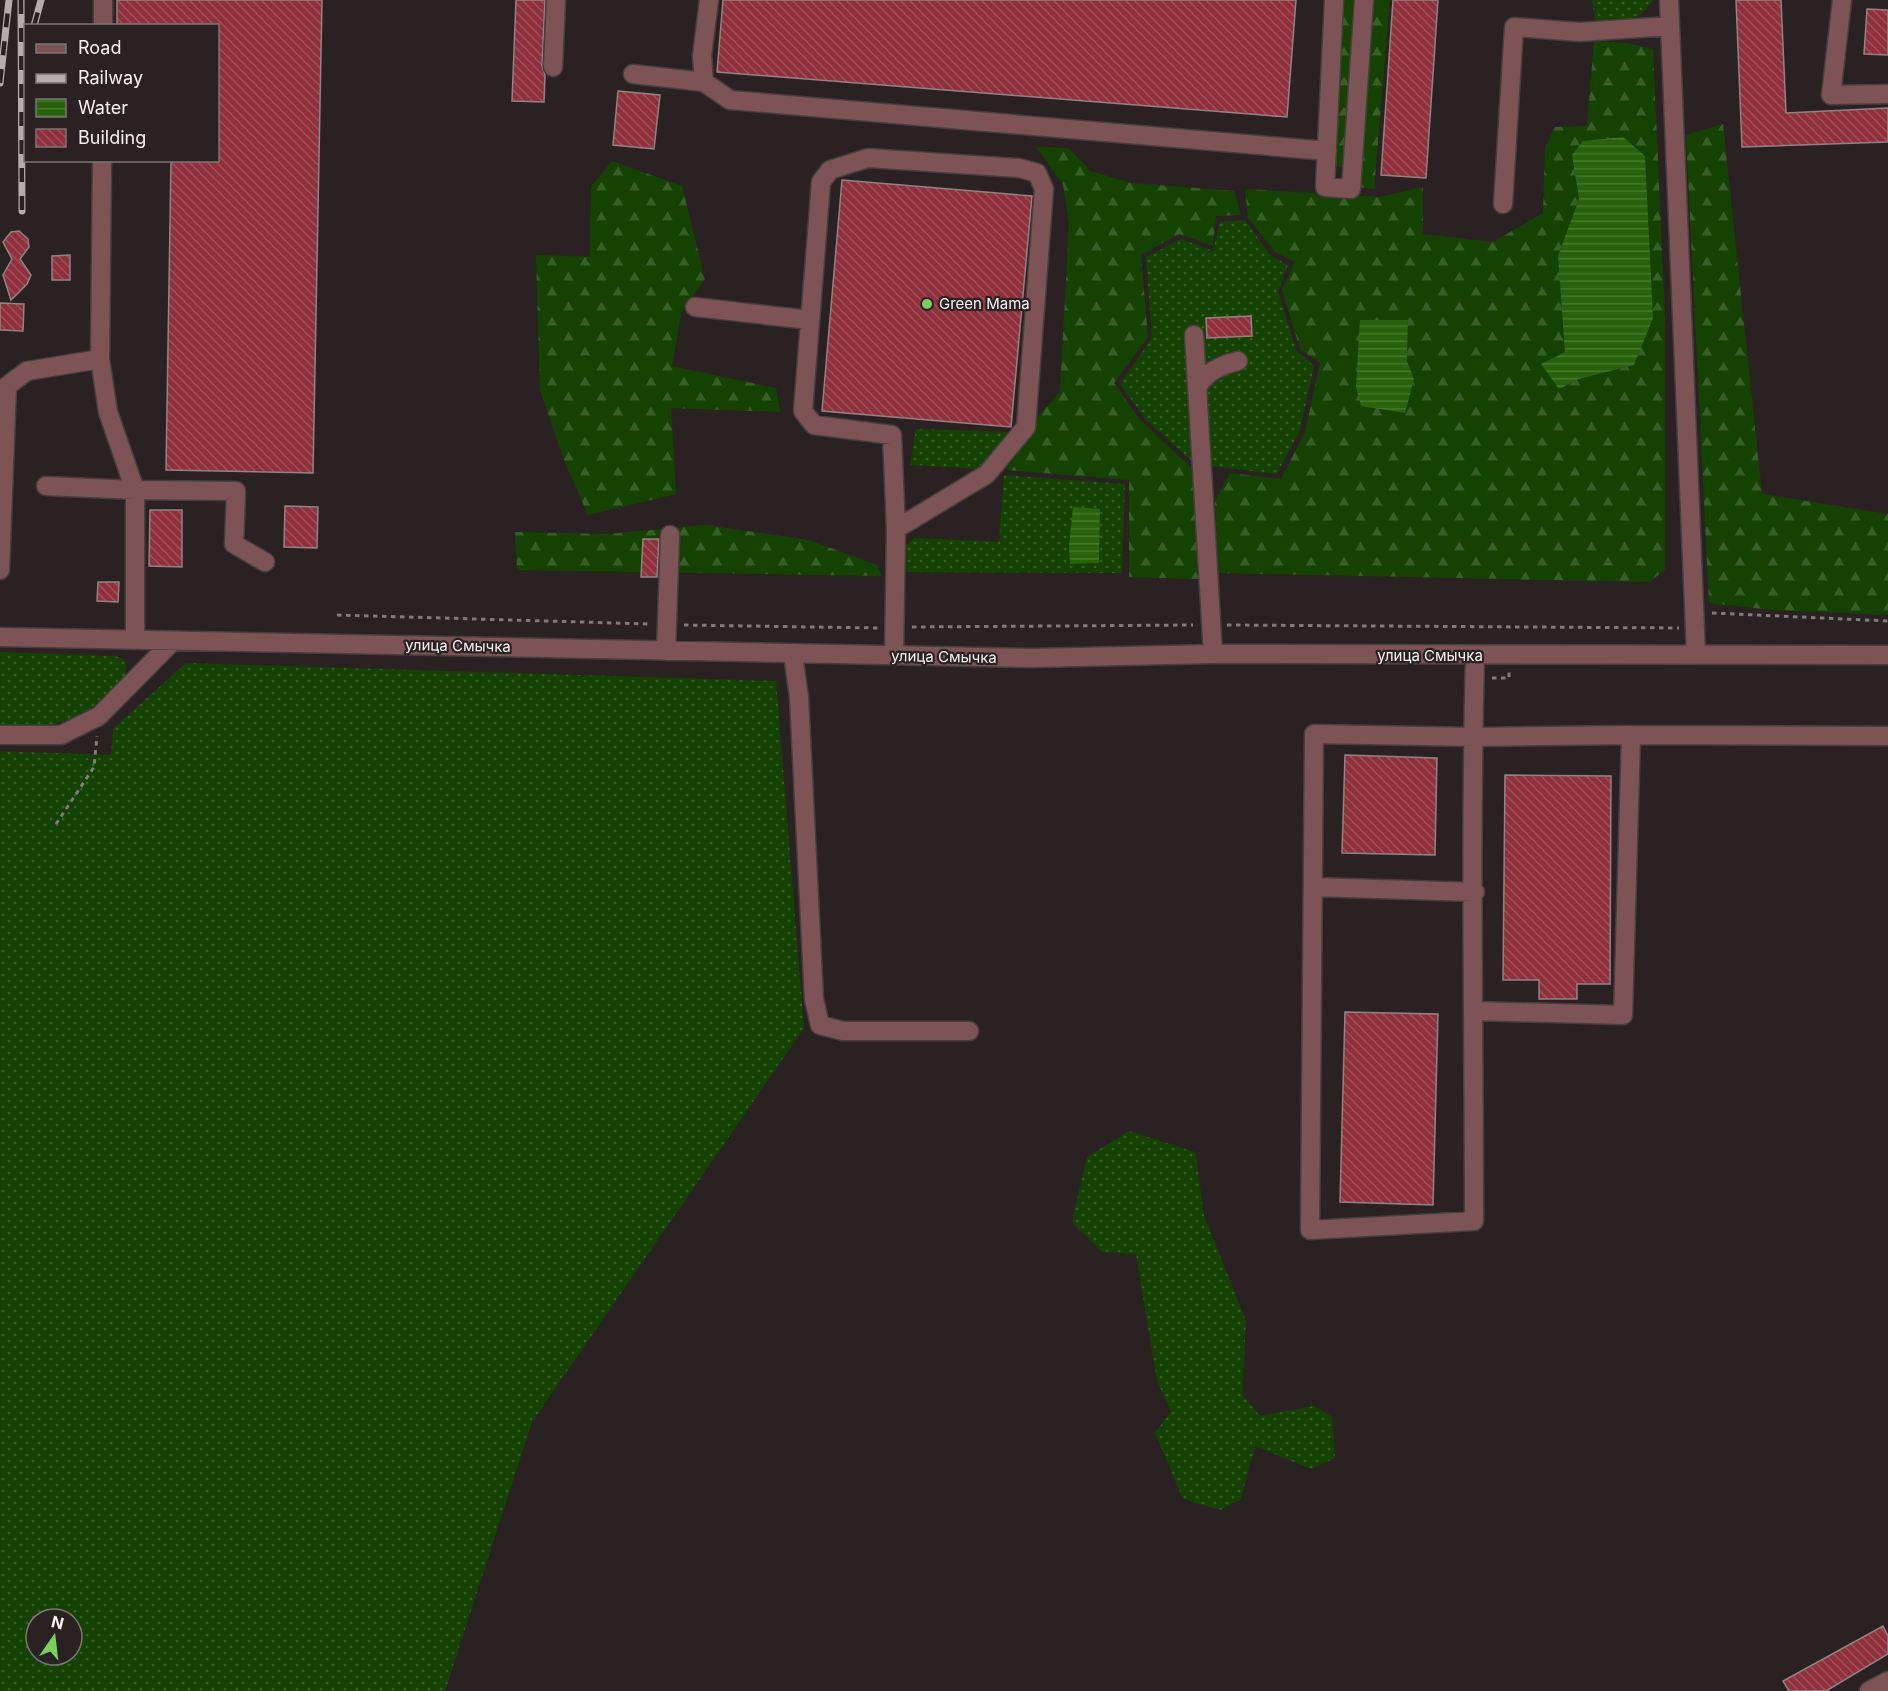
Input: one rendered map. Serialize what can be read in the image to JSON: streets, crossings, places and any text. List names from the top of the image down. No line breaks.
{"streets":{"street":["улица Смычка"]},"places":["Green Mama"],"legend":["Road","Railway","Water","Building"],"north":"top"}
